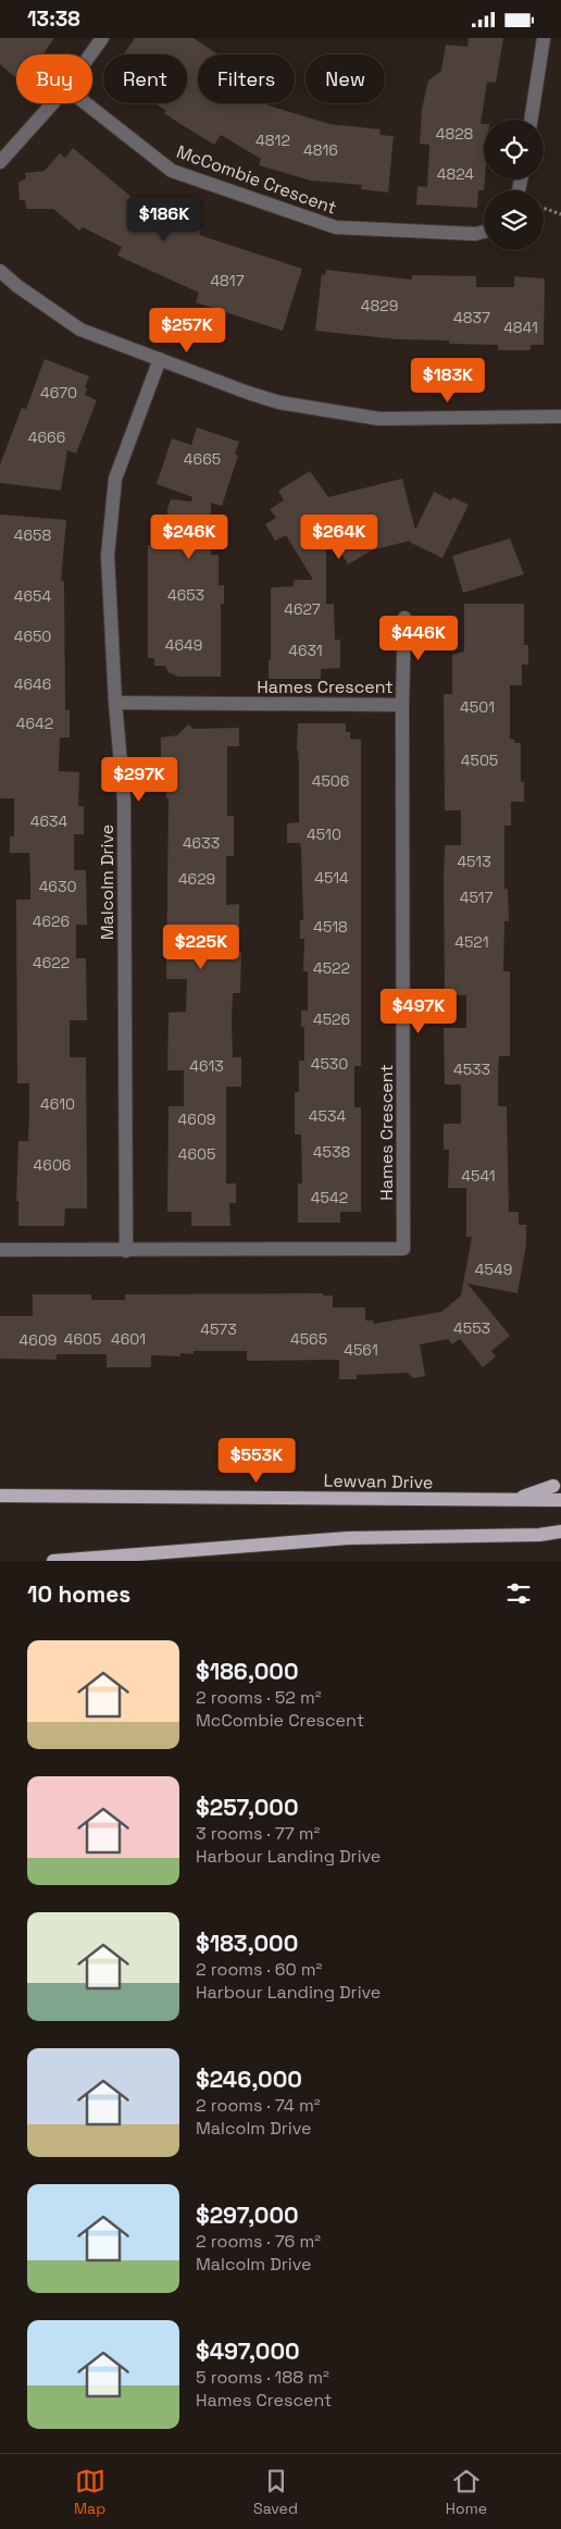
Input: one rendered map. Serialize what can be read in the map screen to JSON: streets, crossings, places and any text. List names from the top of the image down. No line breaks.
{"streets":{"main road":["Lewvan Drive"],"street":["McCombie Crescent","Hames Crescent","Malcolm Drive"]},"crossings":[["Hames Crescent","Malcolm Drive"]],"house_numbers":["4828","4812","4816","4824","4817","4829","4837","4841","4670","4666","4665","4658","4653","4654","4627","4650","4649","4631","4646","4501","4642","4505","4506","4634","4510","4633","4513","4514","4629","4630","4517","4626","4518","4521","4622","4522","4526","4530","4613","4533","4610","4534","4609","4538","4605","4606","4541","4542","4549","4553","4573","4605","4601","4565","4609","4561"],"page":{"status":"13:38","chip":["Buy","Rent","Filters","New"],"price":["$186K","$257K","$183K","$246K","$264K","$446K","$297K","$225K","$497K","$553K"],"heading":"10 homes","list":[{"name":"$186,000","note":"2 rooms · 52 m² · McCombie Crescent"},{"name":"$257,000","note":"3 rooms · 77 m² · Harbour Landing Drive"},{"name":"$183,000","note":"2 rooms · 60 m² · Harbour Landing Drive"},{"name":"$246,000","note":"2 rooms · 74 m² · Malcolm Drive"},{"name":"$297,000","note":"2 rooms · 76 m² · Malcolm Drive"},{"name":"$497,000","note":"5 rooms · 188 m² · Hames Crescent"}],"tabs":["Map","Saved","Home"]}}
